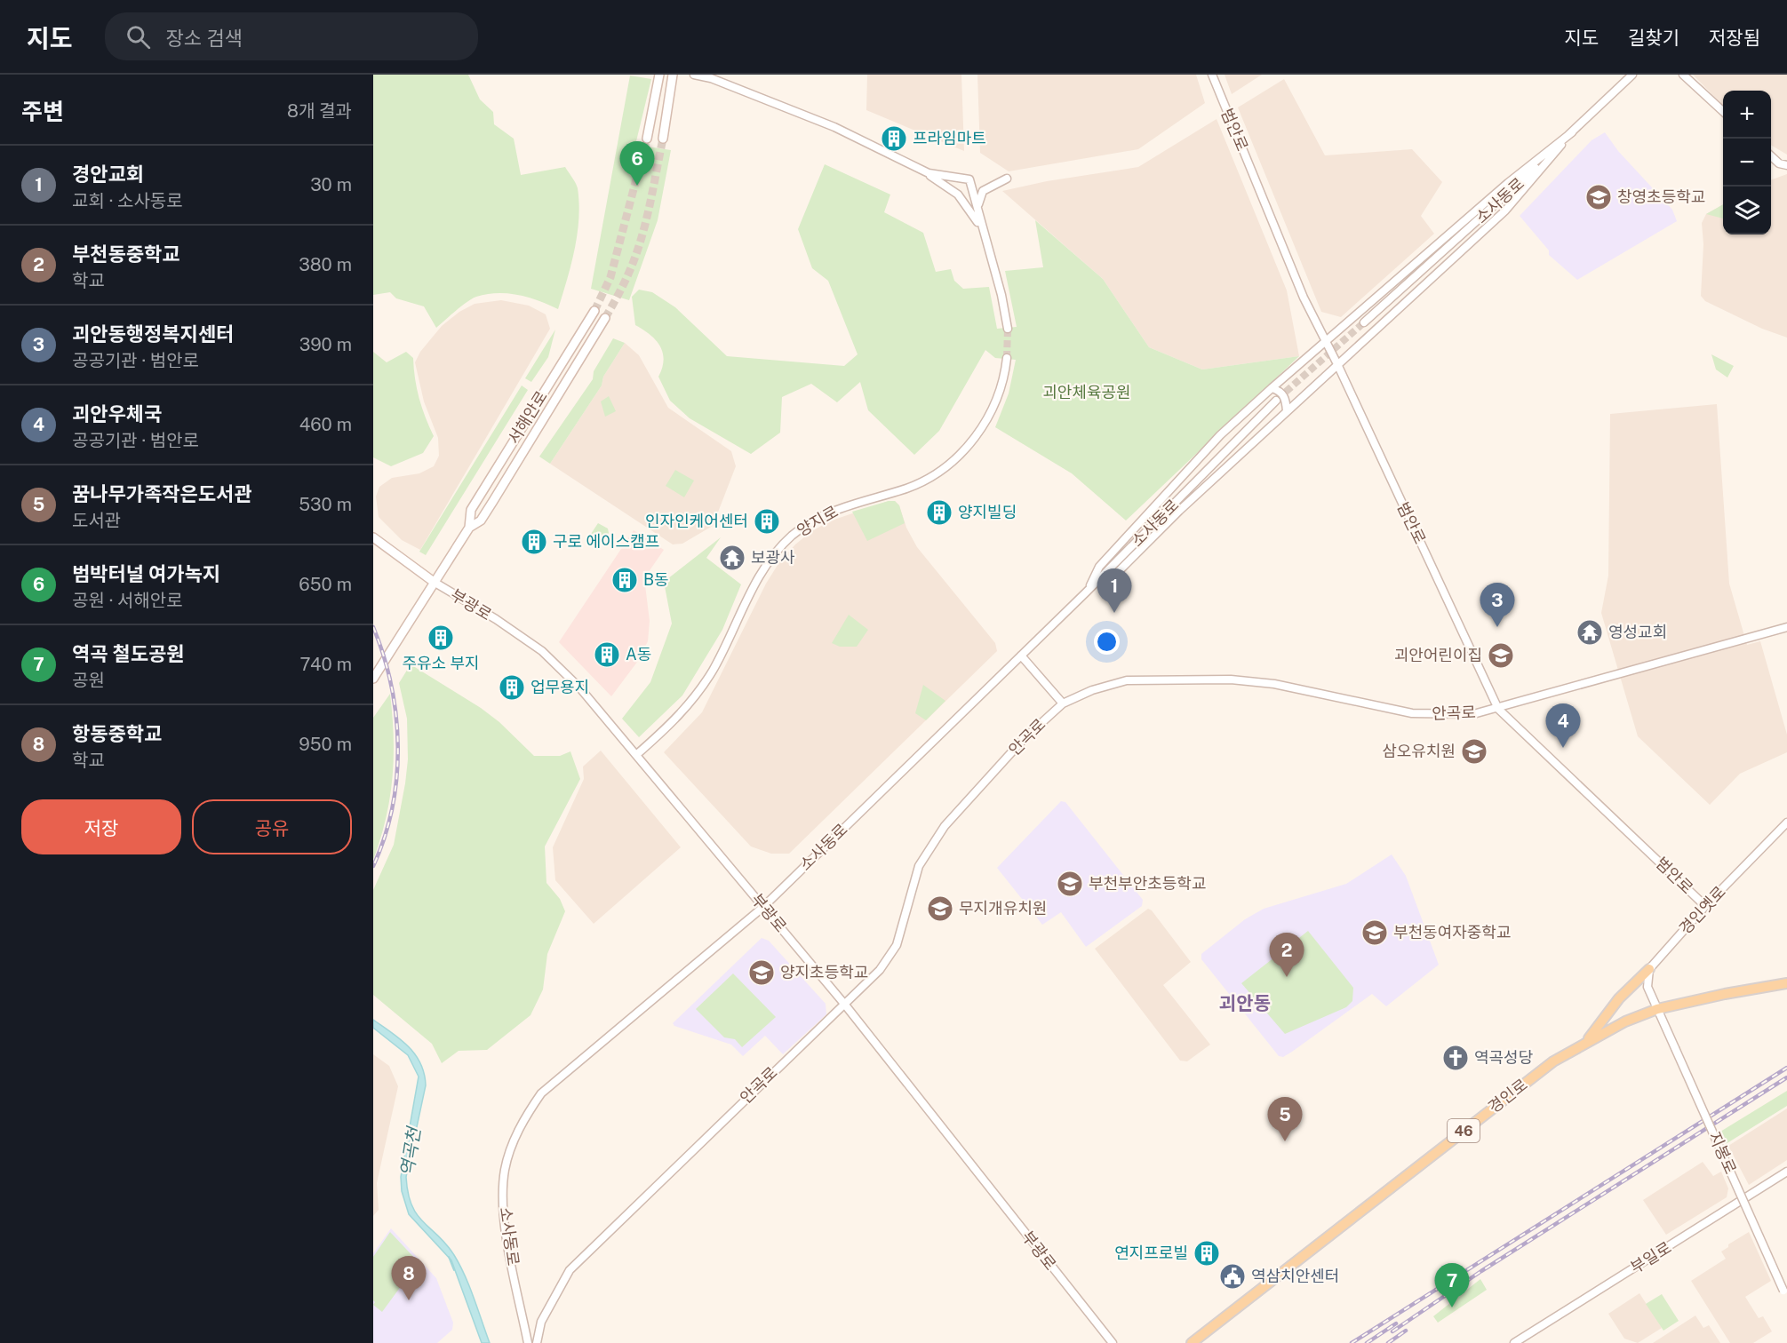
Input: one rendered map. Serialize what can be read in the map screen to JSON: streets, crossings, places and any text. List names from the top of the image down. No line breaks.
{"streets":{"main road":["서해안로","부광로","경인로","46"],"street":["범안로","소사동로","양지로","안곡로","경인옛로","지봉로","부일로"]},"crossings":[["범안로","안곡로"],["범안로","경인옛로"],["소사동로","부광로"],["서해안로","부광로"],["양지로","부광로"],["부광로","안곡로"],["경인로","지봉로"]],"districts":["괴안동"],"water":["역곡천"],"parks":["괴안체육공원"],"places":{"building":["프라임마트","양지빌딩","인자인케어센터","구로 에이스캠프","B동","주유소 부지","A동","업무용지","연지프로빌"],"school or university":["창영초등학교","괴안어린이집","삼오유치원","부천부안초등학교","무지개유치원","부천동여자중학교","양지초등학교"],"temple":["보광사","영성교회"],"church":["역곡성당"],"public building":["역삼치안센터"]},"page":{"header":"지도","search":"장소 검색","nav":["지도","길찾기","저장됨"],"heading":["주변","8개 결과"],"map_buttons":["+","−"],"pins":["6","1","3","4","2","5","8","7"],"list":[{"mark":"1","name":"경안교회","note":"교회 · 소사동로","value":"30 m"},{"mark":"2","name":"부천동중학교","note":"학교","value":"380 m"},{"mark":"3","name":"괴안동행정복지센터","note":"공공기관 · 범안로","value":"390 m"},{"mark":"4","name":"괴안우체국","note":"공공기관 · 범안로","value":"460 m"},{"mark":"5","name":"꿈나무가족작은도서관","note":"도서관","value":"530 m"},{"mark":"6","name":"범박터널 여가녹지","note":"공원 · 서해안로","value":"650 m"},{"mark":"7","name":"역곡 철도공원","note":"공원","value":"740 m"},{"mark":"8","name":"항동중학교","note":"학교","value":"950 m"}],"buttons":["저장","공유"]}}
